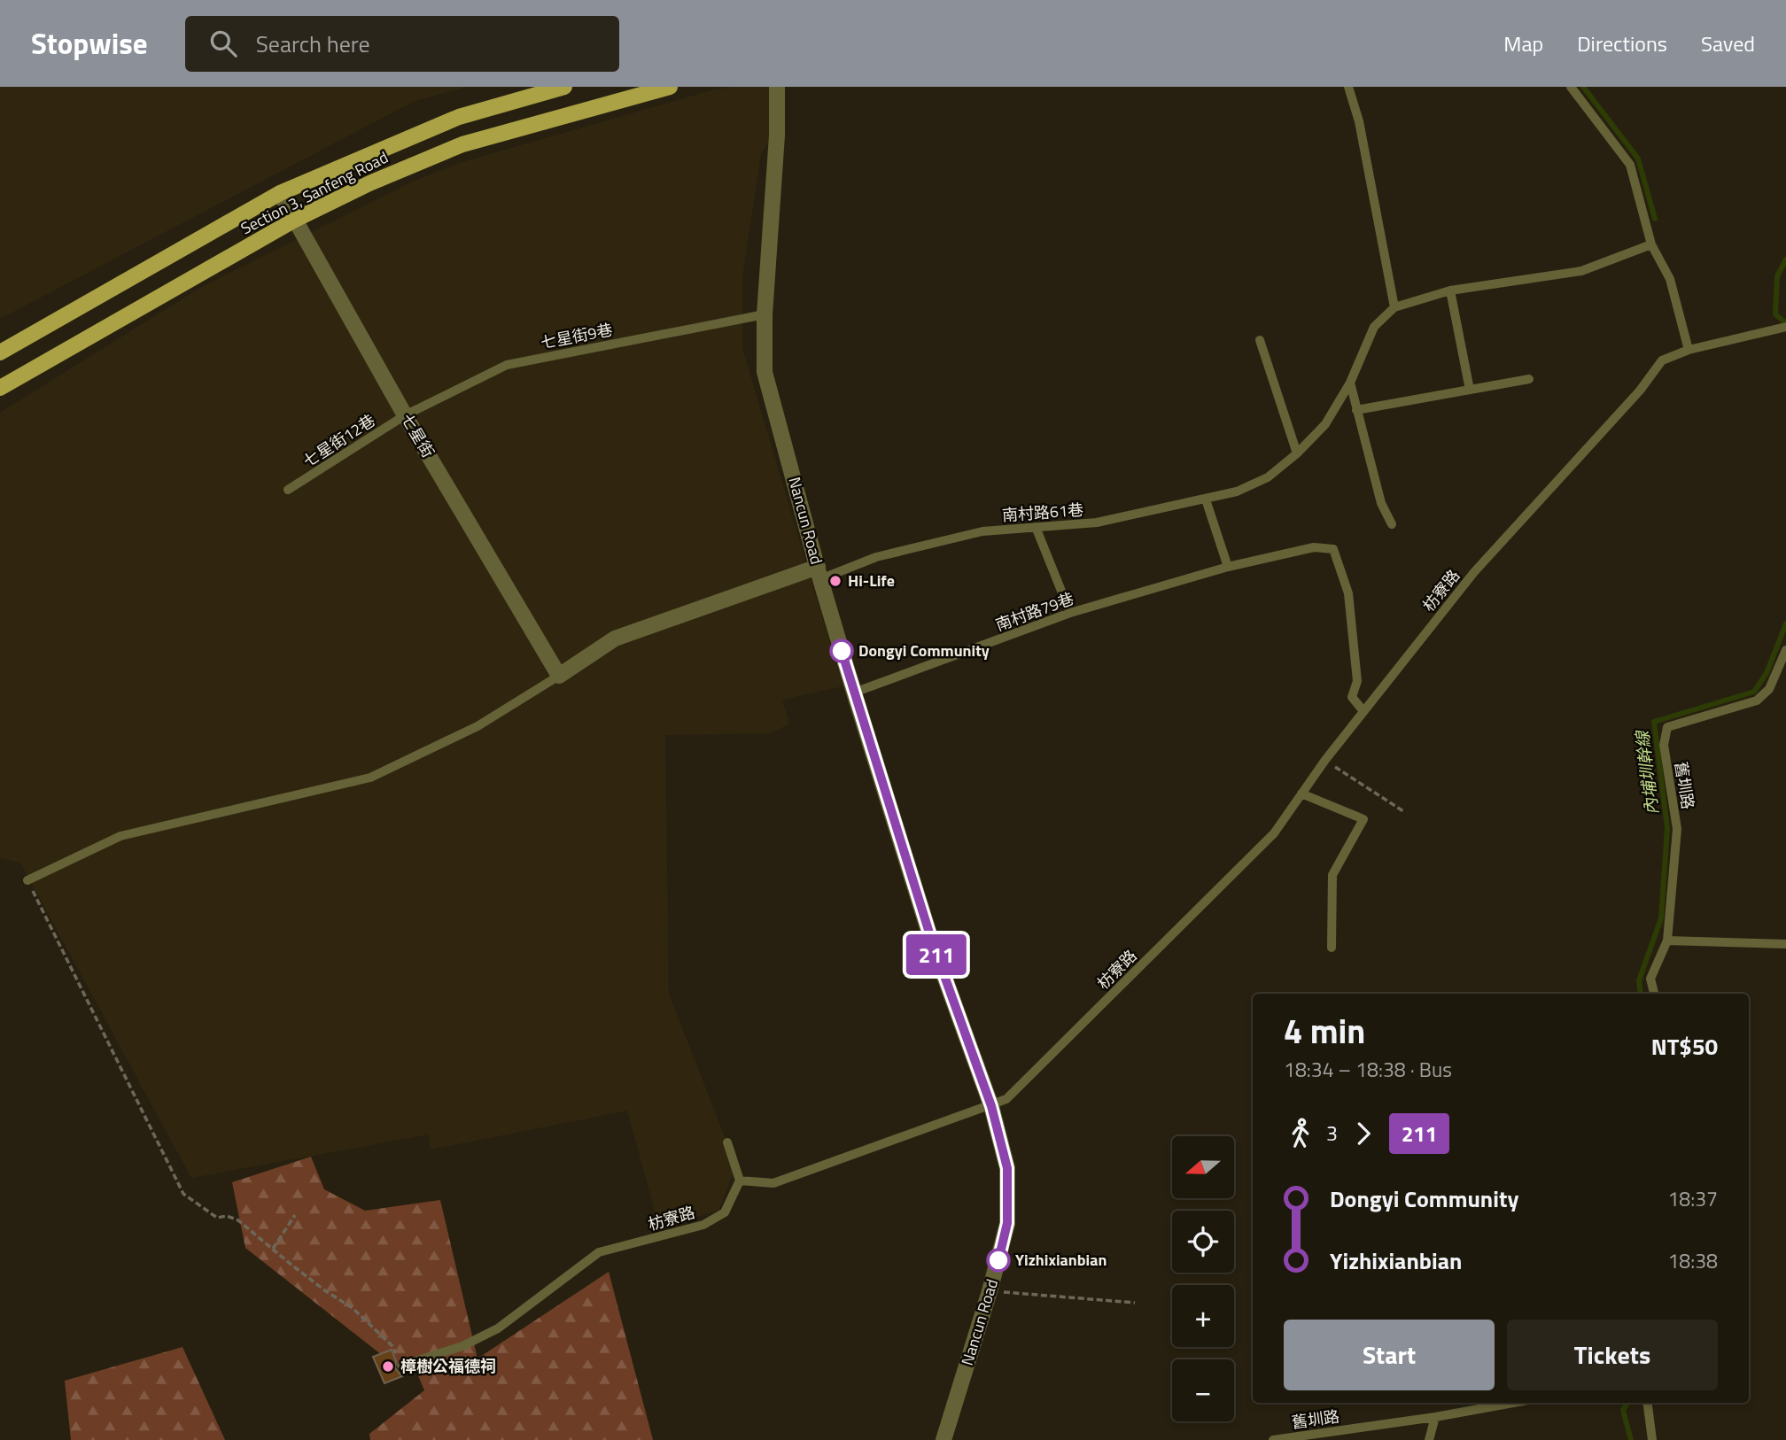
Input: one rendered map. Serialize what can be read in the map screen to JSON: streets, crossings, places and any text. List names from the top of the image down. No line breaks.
{"streets":{"main road":["Section 3, Sanfeng Road"],"street":["七星街","Nancun Road"],"lane":["七星街9巷","七星街12巷","南村路61巷","枋寮路","南村路79巷","舊圳路"]},"crossings":[["Section 3, Sanfeng Road","七星街"],["七星街9巷","七星街"],["七星街9巷","七星街12巷"],["七星街9巷","Nancun Road"],["七星街","七星街12巷"],["南村路61巷","Nancun Road"],["Nancun Road","枋寮路"],["Nancun Road","南村路79巷"],["枋寮路","南村路79巷"]],"water":["內埔圳幹線"],"places":["Hi-Life","Dongyi Community","Yizhixianbian","樟樹公福德祠"],"lines":["bus line 211"],"north":"left","page":{"header":"Stopwise","search":"Search here","nav":["Map","Directions","Saved"],"on_map":"211","heading":["4 min","18:34 – 18:38 · Bus","NT$50"],"legs":["3","211"],"map_buttons":["+","−"],"list":[{"name":"Dongyi Community","value":"18:37"},{"name":"Yizhixianbian","value":"18:38"}],"buttons":["Start","Tickets"]}}
